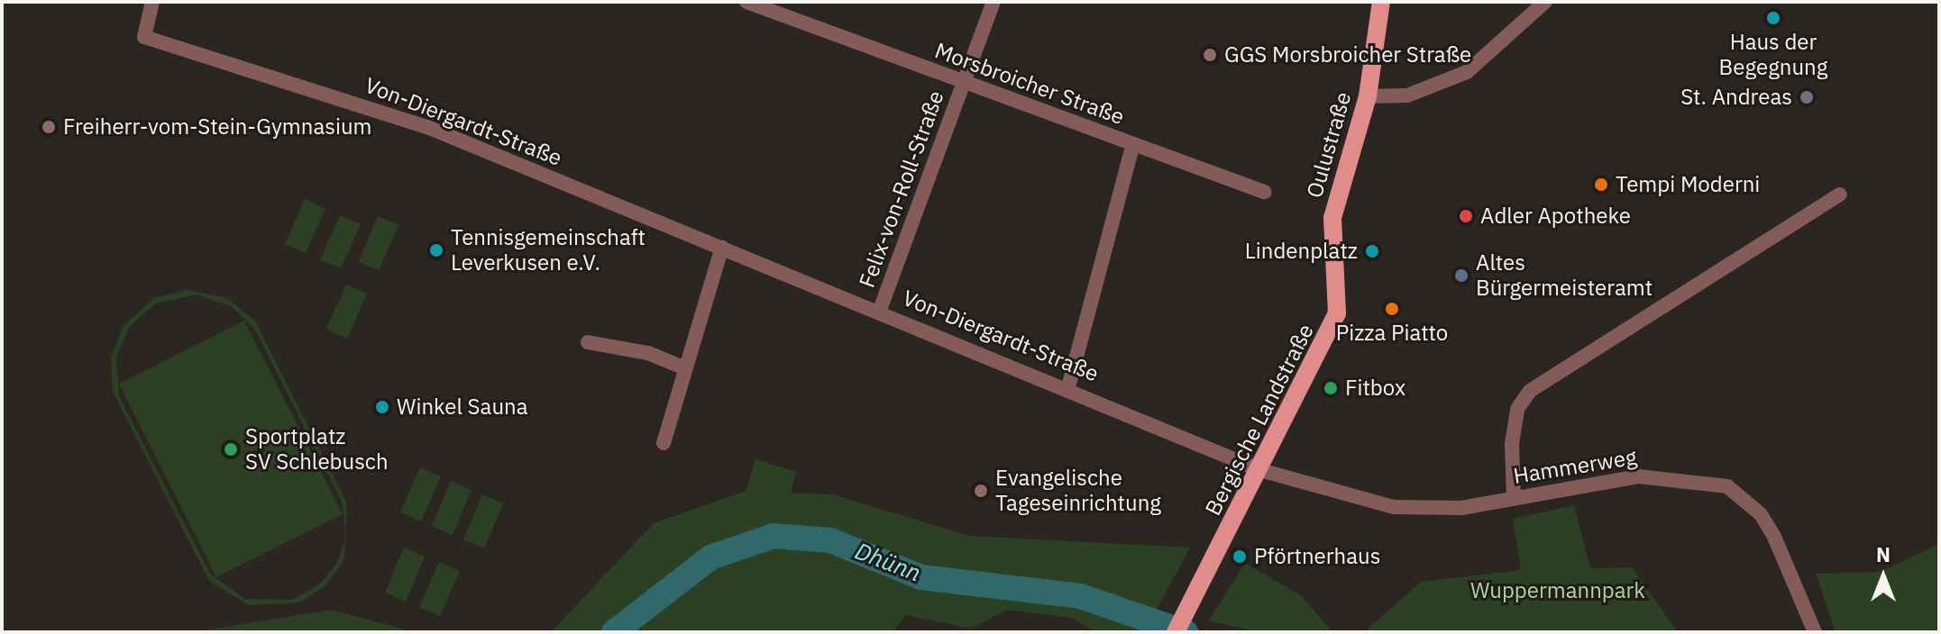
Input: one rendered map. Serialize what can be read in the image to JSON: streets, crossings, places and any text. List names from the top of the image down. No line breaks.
{"streets":{"main road":["Oulustraße","Bergische Landstraße"],"street":["Morsbroicher Straße","Von-Diergardt-Straße","Felix-von-Roll-Straße","Hammerweg"]},"crossings":[["Morsbroicher Straße","Felix-von-Roll-Straße"],["Von-Diergardt-Straße","Felix-von-Roll-Straße"],["Von-Diergardt-Straße","Bergische Landstraße"],["Von-Diergardt-Straße","Hammerweg"],["Oulustraße","Bergische Landstraße"],["Bergische Landstraße","Hammerweg"]],"water":["Dhünn"],"parks":["Wuppermannpark"],"places":["Haus der Begegnung","GGS Morsbroicher Straße","St. Andreas","Freiherr-vom-Stein-Gymnasium","Tempi Moderni","Adler Apotheke","Tennisgemeinschaft Leverkusen e.V.","Lindenplatz","Altes Bürgermeisteramt","Pizza Piatto","Fitbox","Winkel Sauna","Sportplatz SV Schlebusch","Evangelische Tageseinrichtung","Pförtnerhaus"],"north":"top"}
